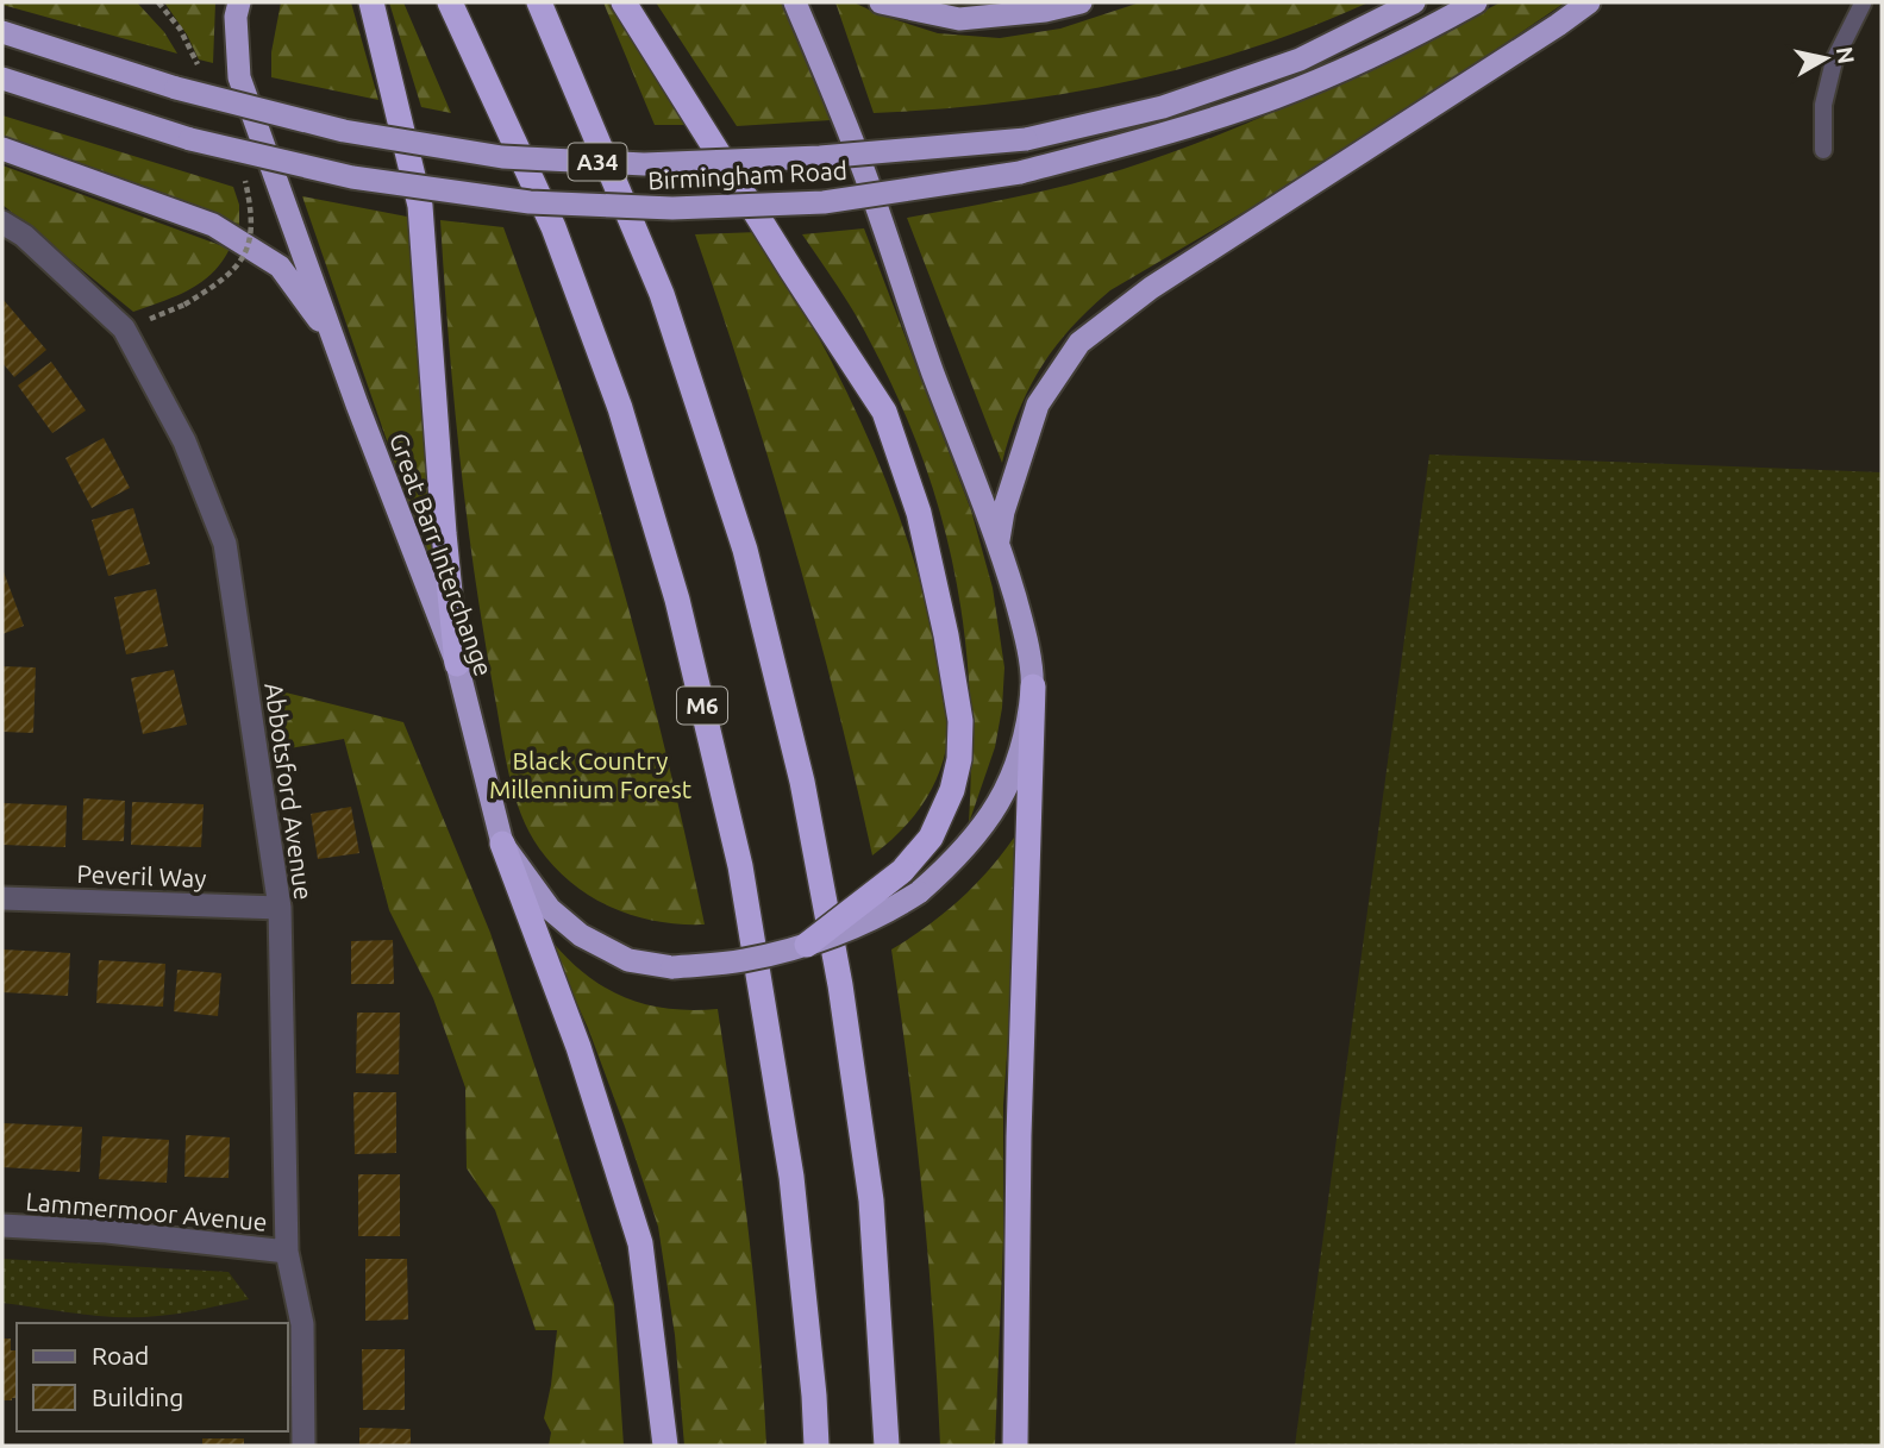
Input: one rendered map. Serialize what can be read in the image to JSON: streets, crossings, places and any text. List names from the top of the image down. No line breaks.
{"streets":{"highway":["A34","Birmingham Road","Great Barr Interchange","M6"],"street":["Abbotsford Avenue","Peveril Way","Lammermoor Avenue"]},"crossings":[["Abbotsford Avenue","Peveril Way"],["Abbotsford Avenue","Lammermoor Avenue"]],"parks":["Black Country Millennium Forest"],"legend":["Road","Building"],"north":"right"}
